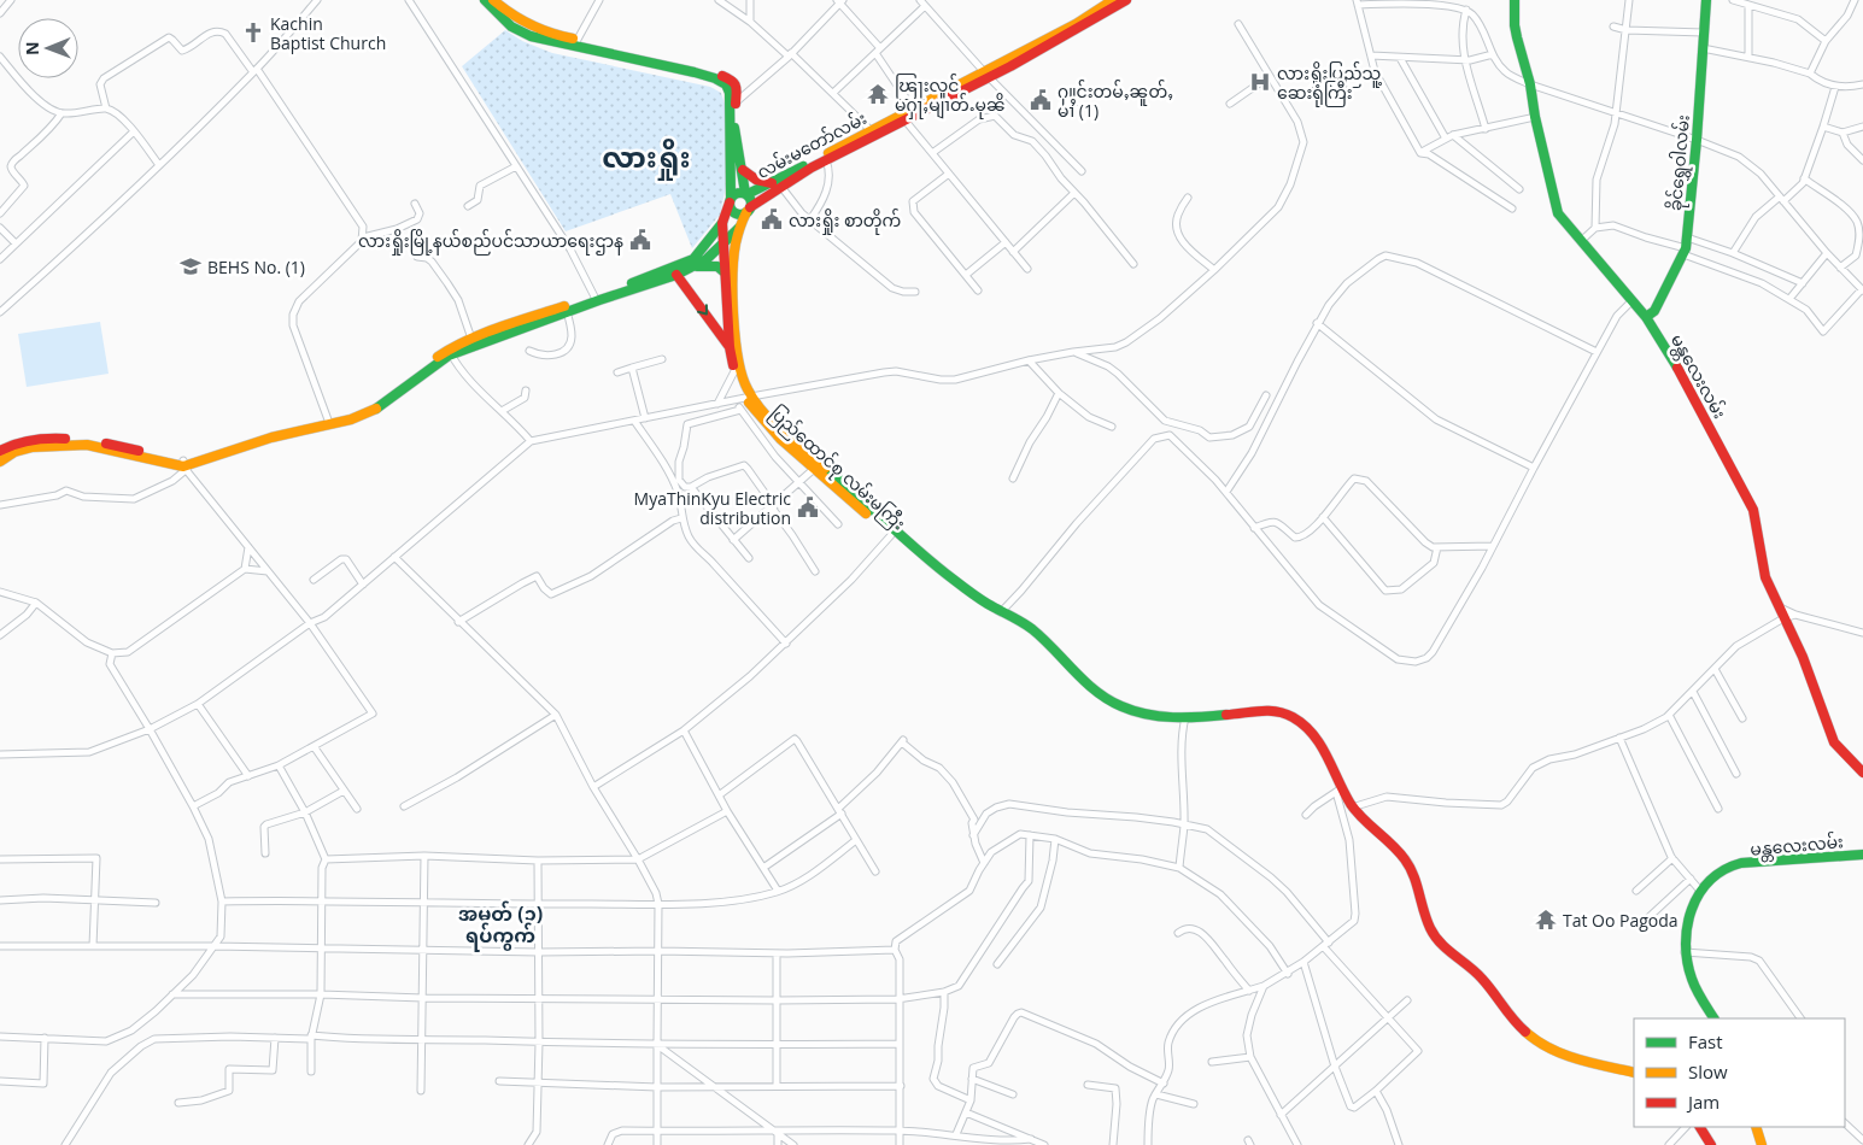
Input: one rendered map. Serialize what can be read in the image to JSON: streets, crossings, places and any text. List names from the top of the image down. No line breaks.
{"streets":{"main road":["လမ်းမတော်လမ်း","ခိုင်ရွှေဝါလမ်း","မန္တလေးလမ်း","ပြည်ထောင်စု လမ်းမကြီး"]},"crossings":[["လမ်းမတော်လမ်း","ပြည်ထောင်စု လမ်းမကြီး"],["ခိုင်ရွှေဝါလမ်း","မန္တလေးလမ်း"]],"districts":["လားရှိုး","အမှတ် (၁) ရပ်ကွက်"],"places":{"church":["Kachin Baptist Church"],"hospital":["လားရှိုးပြည်သူ့ ဆေးရုံကြီး"],"temple":["ၽြႃးလူင် မႁႃႇမျၢတ်ႉမုၼိ","Tat Oo Pagoda"],"public building":["ႁူင်းတမ်ႇၼူတ်ႇ မၢႆ (1)","လားရှိုး စာတိုက်","လားရှိုးမြို့နယ်စည်ပင်သာယာရေးဌာန","MyaThinKyu Electric distribution"],"school or university":["BEHS No. (1)"]},"legend":["Fast","Slow","Jam"],"north":"left"}
